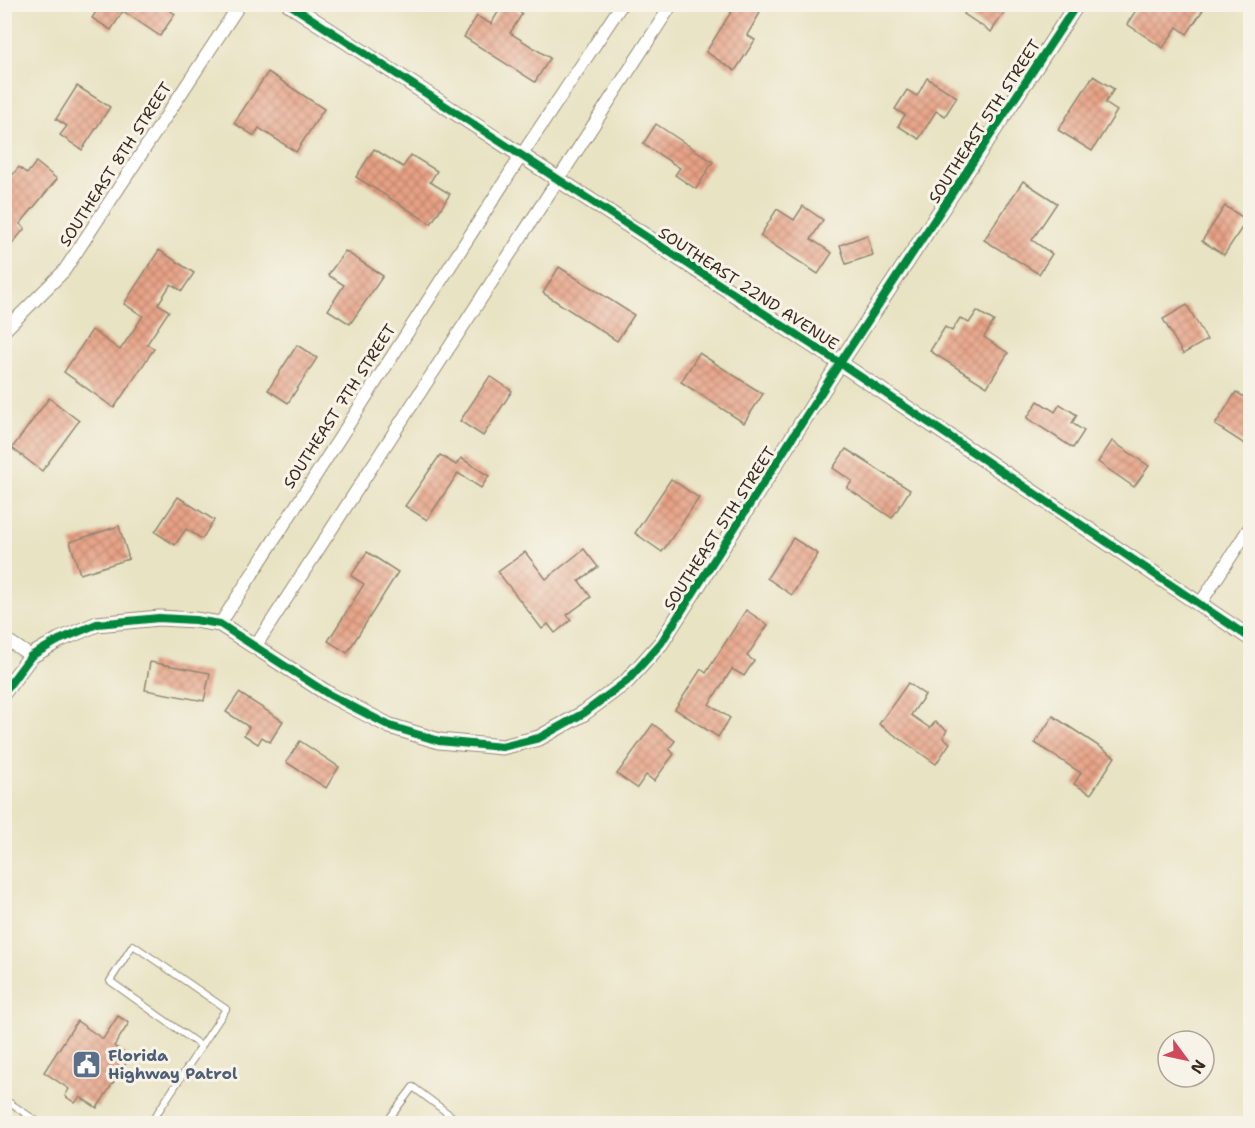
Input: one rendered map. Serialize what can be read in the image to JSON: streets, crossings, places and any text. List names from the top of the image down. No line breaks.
{"streets":{"street":["SOUTHEAST 5TH STREET","SOUTHEAST 8TH STREET","SOUTHEAST 22ND AVENUE","SOUTHEAST 7TH STREET"]},"crossings":[["SOUTHEAST 5TH STREET","SOUTHEAST 22ND AVENUE"],["SOUTHEAST 5TH STREET","SOUTHEAST 7TH STREET"],["SOUTHEAST 22ND AVENUE","SOUTHEAST 7TH STREET"]],"places":{"public building":["Florida Highway Patrol"]},"north":"bottom right"}
